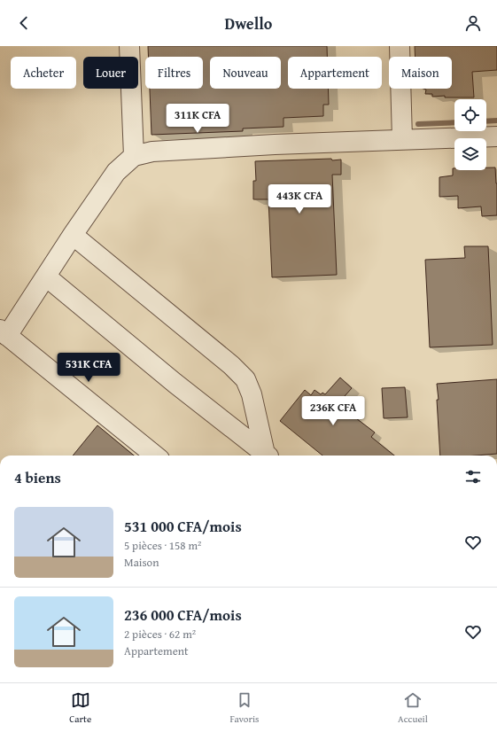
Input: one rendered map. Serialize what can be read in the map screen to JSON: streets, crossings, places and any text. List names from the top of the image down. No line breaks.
{"page":{"header":"Dwello","chip":["Acheter","Louer","Filtres","Nouveau","Appartement","Maison"],"price":["311K CFA","443K CFA","531K CFA","236K CFA"],"heading":"4 biens","list":[{"name":"531 000 CFA/mois","note":"5 pièces · 158 m² · Maison"},{"name":"236 000 CFA/mois","note":"2 pièces · 62 m² · Appartement"}],"tabs":["Carte","Favoris","Accueil"]}}
